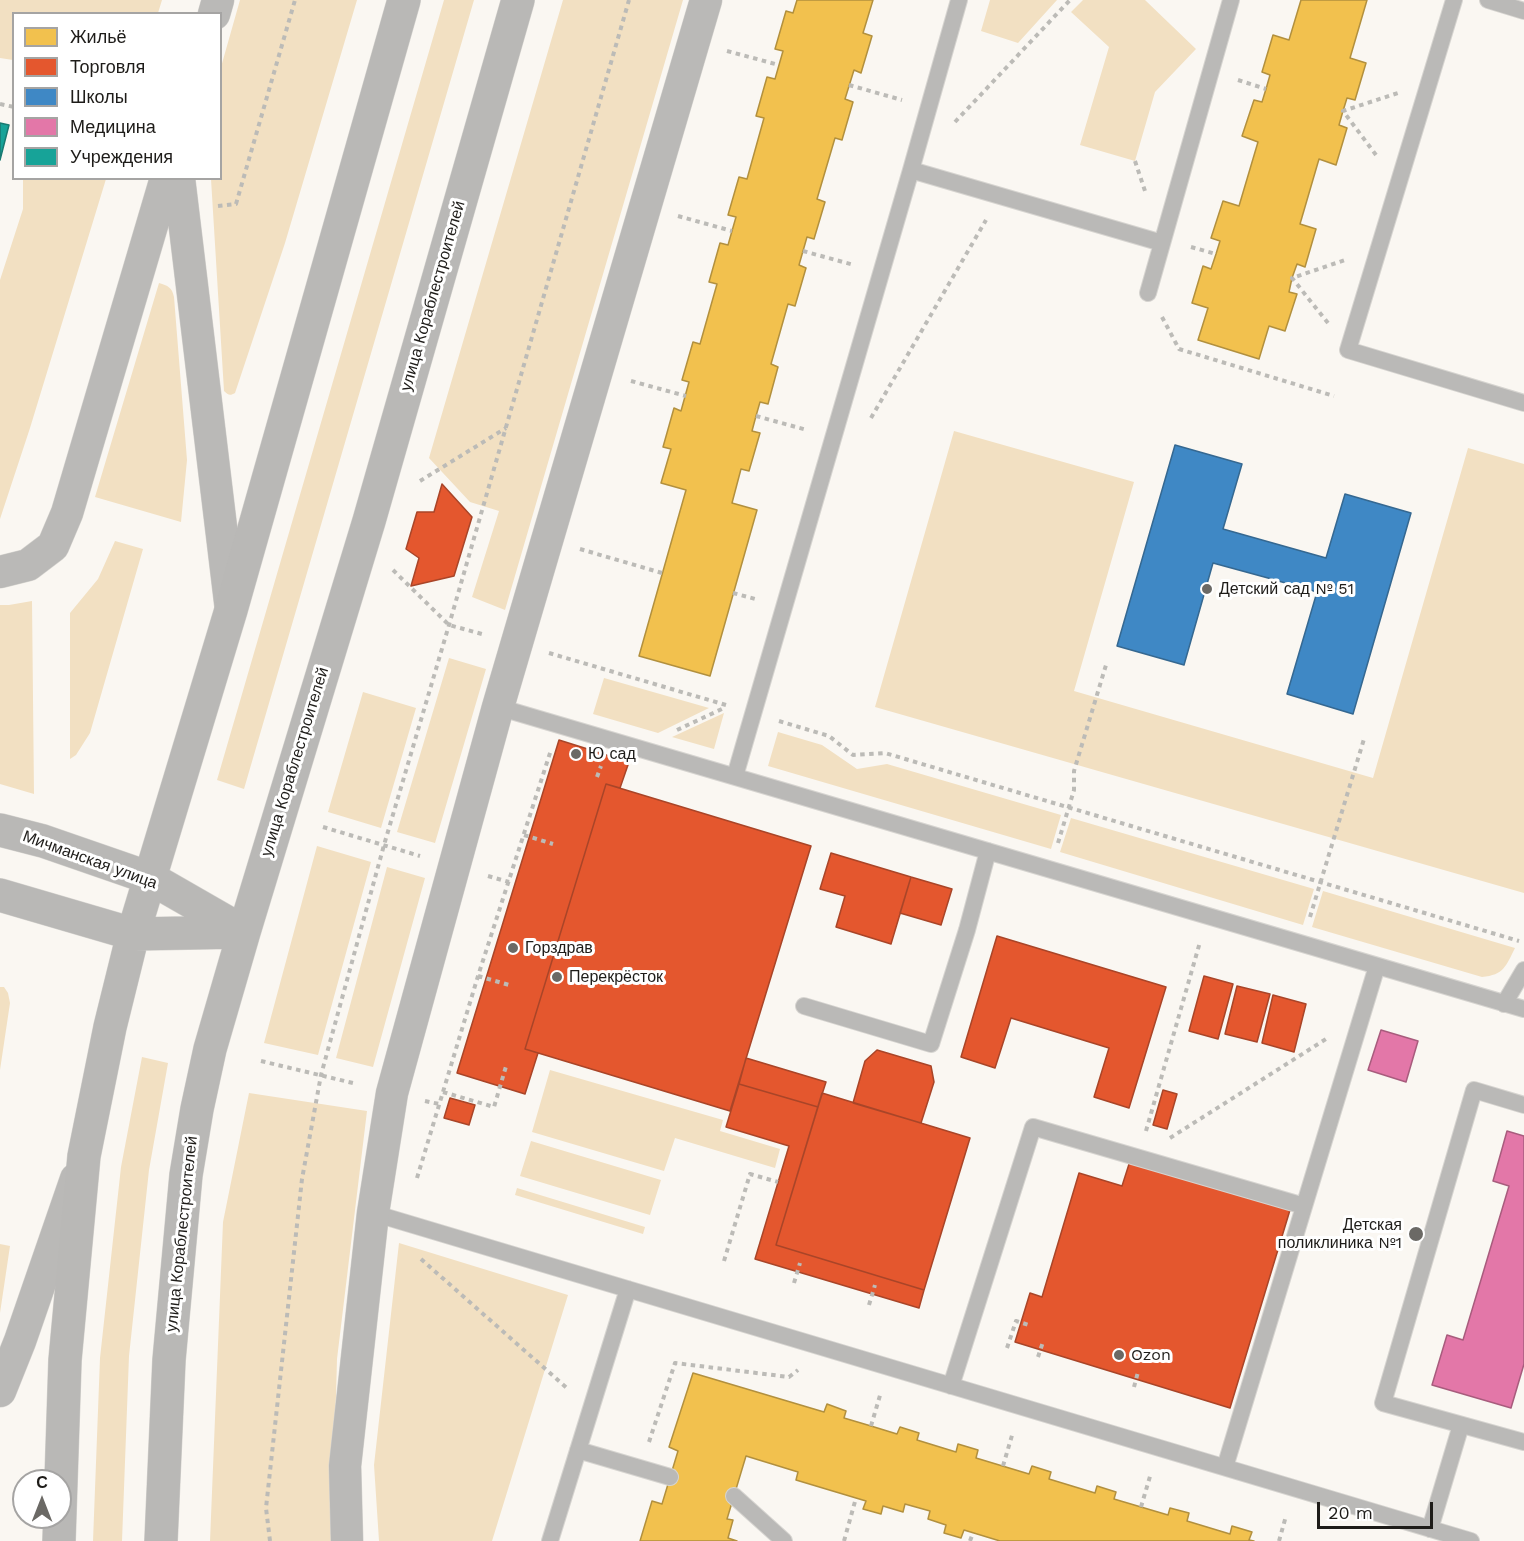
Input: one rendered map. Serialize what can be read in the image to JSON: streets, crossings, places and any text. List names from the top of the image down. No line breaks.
{"streets":{"main road":["улица Кораблестроителей","Мичманская улица"]},"crossings":[["улица Кораблестроителей","Мичманская улица"]],"places":["Детский сад № 51","Ю сад","Горздрав","Перекрёсток","Детская поликлиника №1","Ozon"],"legend":["Жильё","Торговля","Школы","Медицина","Учреждения"],"scale_bar":"20 m","north":"top"}
